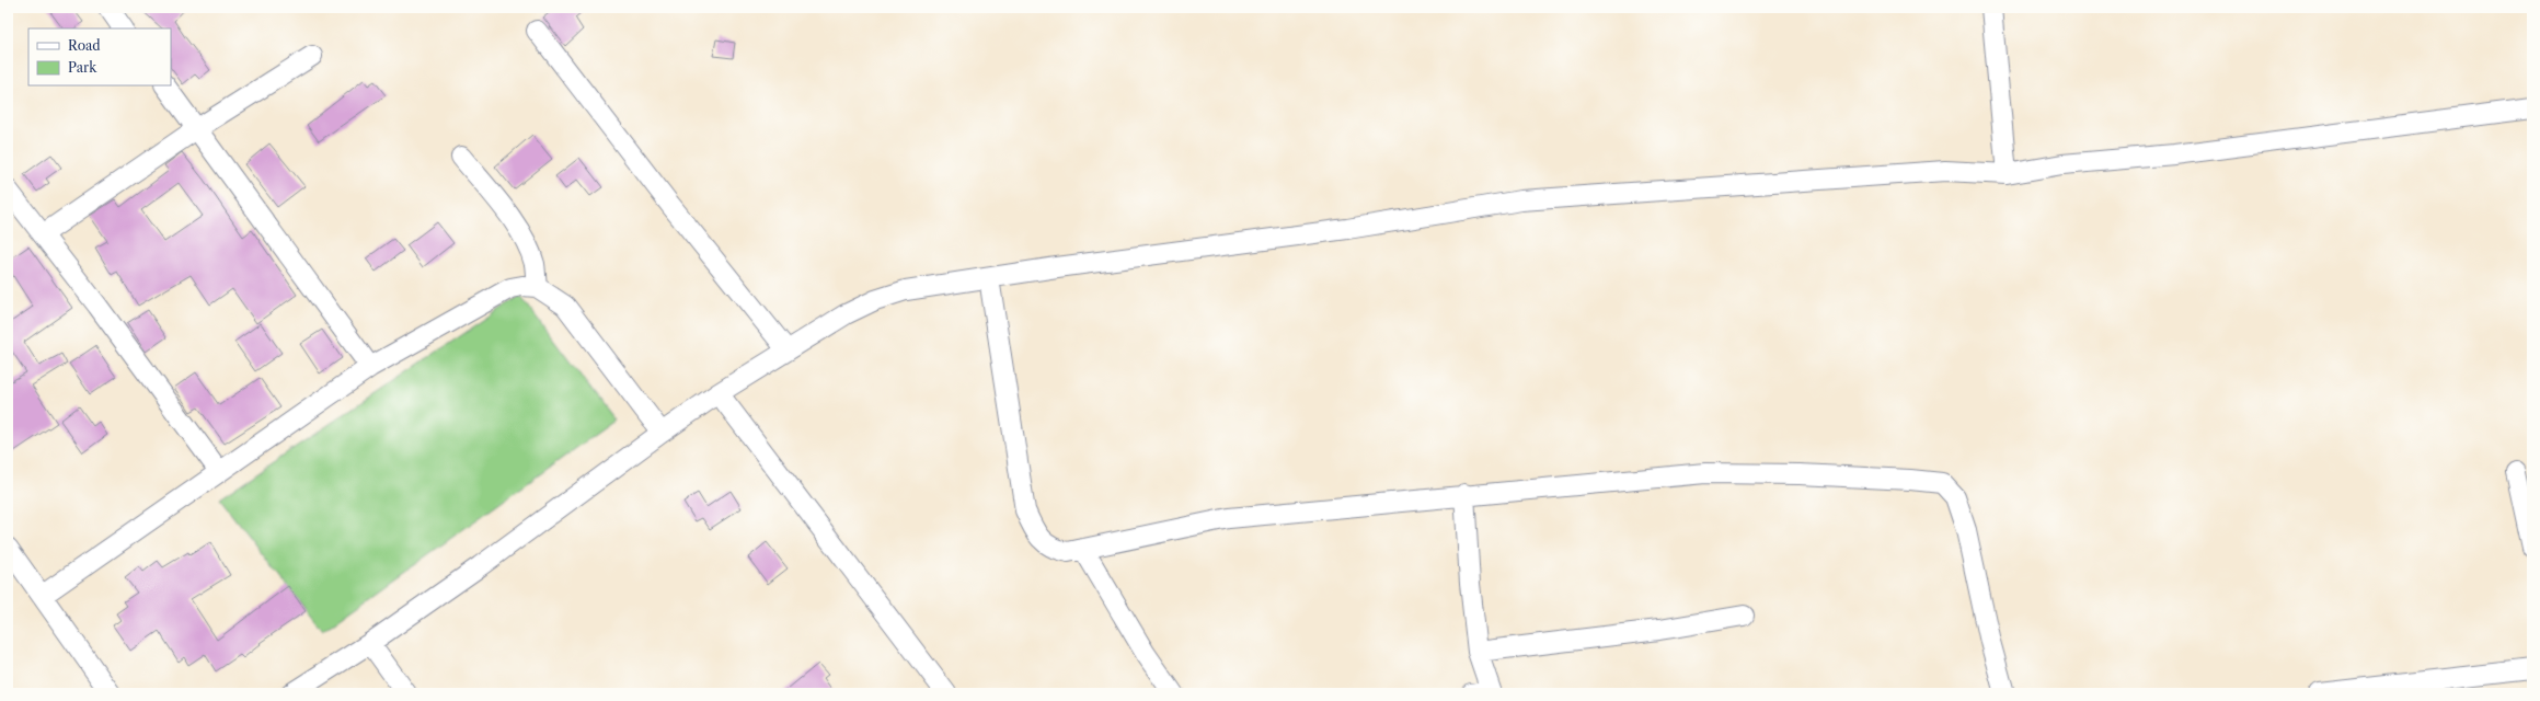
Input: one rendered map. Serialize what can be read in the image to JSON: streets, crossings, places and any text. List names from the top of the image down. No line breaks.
{"legend":["Road","Park"]}
